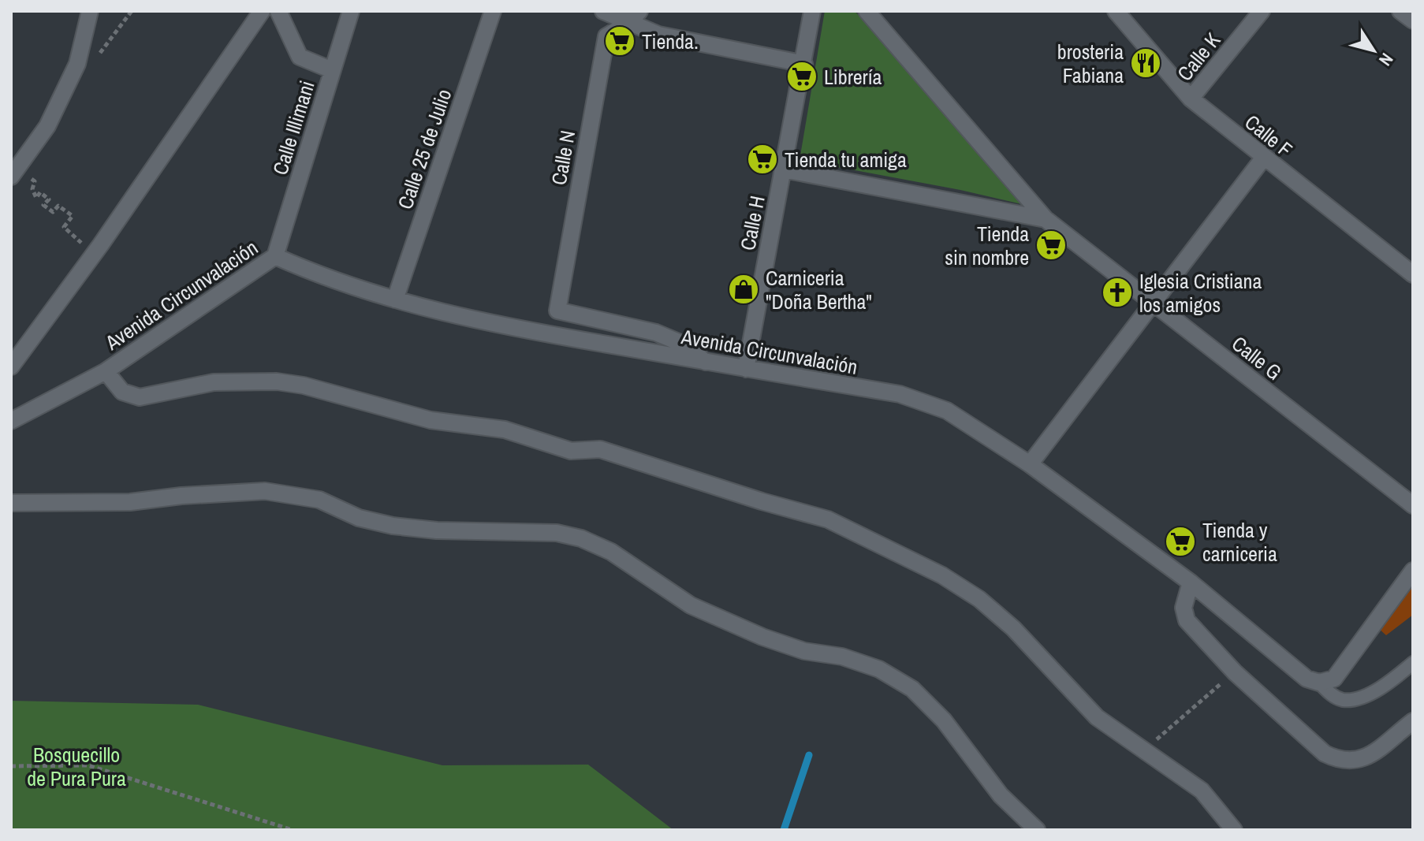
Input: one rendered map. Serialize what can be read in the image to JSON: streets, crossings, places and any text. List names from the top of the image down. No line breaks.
{"streets":{"street":["Calle K","Calle Illimani","Calle F","Calle 25 de Julio","Calle N","Calle H","Avenida Circunvalación","Calle G"]},"crossings":[["Calle K","Calle F"],["Calle Illimani","Avenida Circunvalación"],["Calle 25 de Julio","Avenida Circunvalación"],["Calle N","Avenida Circunvalación"],["Calle H","Avenida Circunvalación"],["Calle H","Calle G"]],"parks":["Bosquecillo de Pura Pura"],"places":{"supermarket":["Tienda.","Librería","Tienda tu amiga","Tienda sin nombre","Tienda y carniceria"],"restaurant":["brosteria Fabiana"],"shop":["Carniceria \"Doña Bertha\""],"church":["Iglesia Cristiana los amigos"]},"north":"bottom right"}
